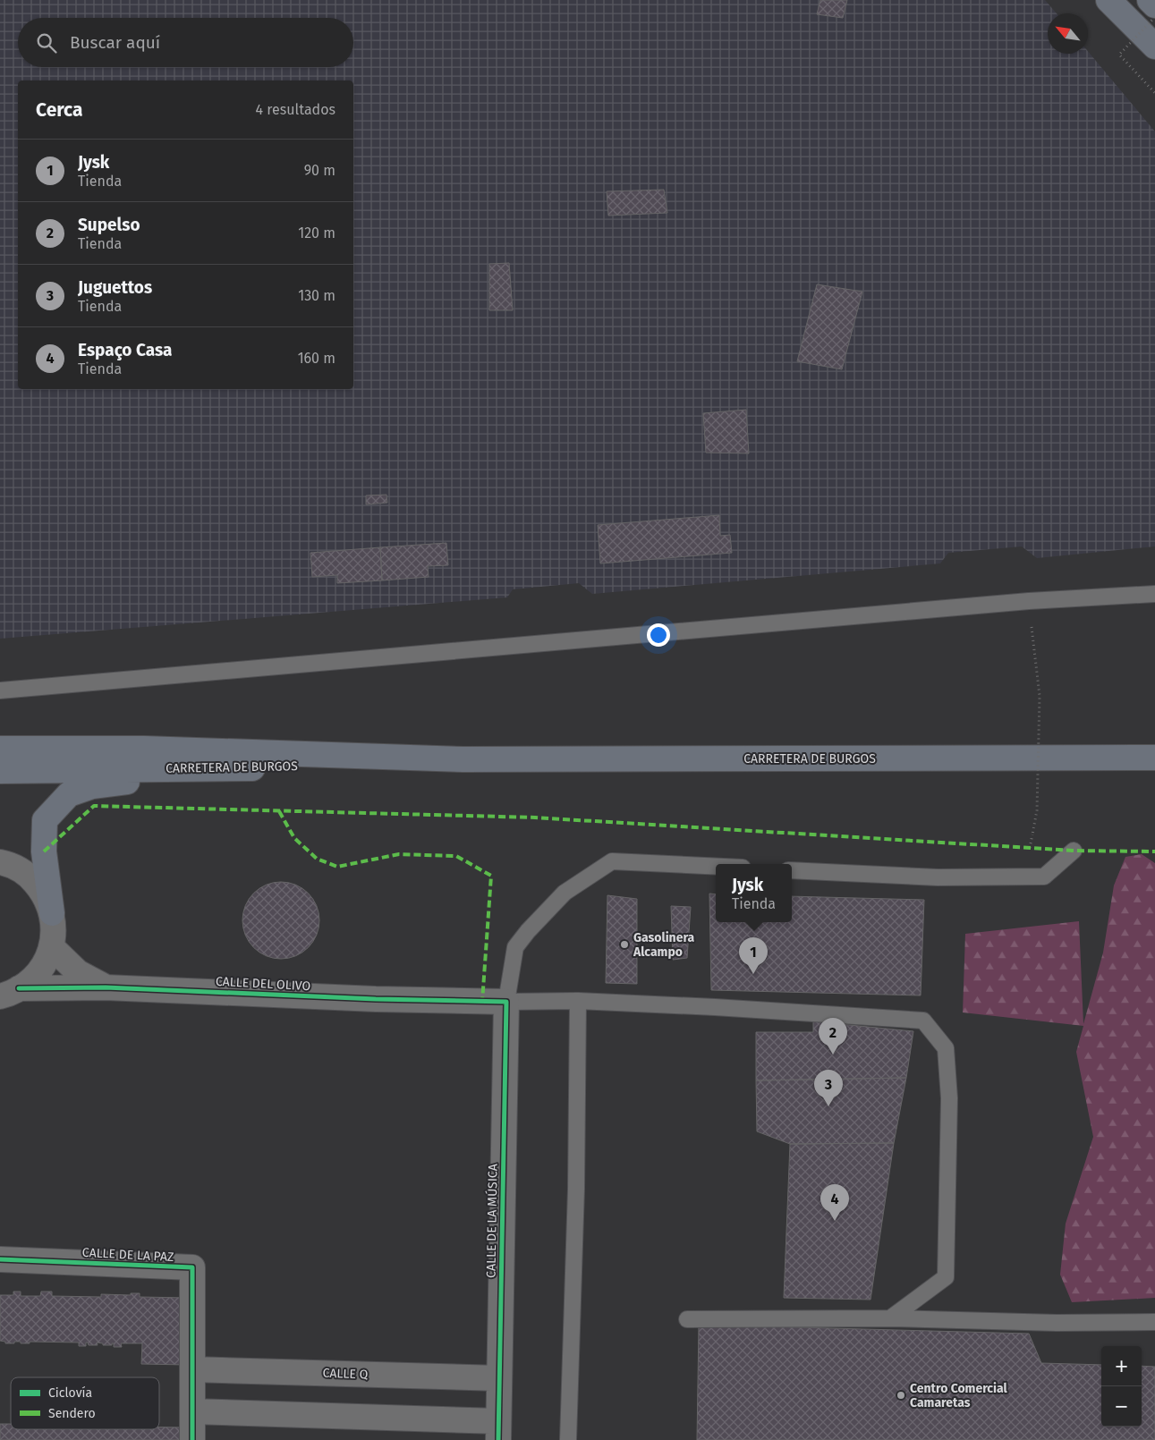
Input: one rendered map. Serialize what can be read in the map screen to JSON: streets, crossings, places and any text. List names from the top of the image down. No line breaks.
{"streets":{"highway":["CARRETERA DE BURGOS"],"street":["CALLE DEL OLIVO","CALLE DE LA MÚSICA","CALLE DE LA PAZ","CALLE Q"]},"crossings":[["CALLE DEL OLIVO","CALLE DE LA MÚSICA"],["CALLE DE LA MÚSICA","CALLE Q"],["CALLE DE LA PAZ","CALLE Q"]],"places":["Gasolinera Alcampo","Centro Comercial Camaretas"],"legend":["Ciclovía","Sendero"],"north":"top left","page":{"search":"Buscar aquí","heading":["Cerca","4 resultados"],"list":[{"mark":"1","name":"Jysk","note":"Tienda","value":"90 m"},{"mark":"2","name":"Supelso","note":"Tienda","value":"120 m"},{"mark":"3","name":"Juguettos","note":"Tienda","value":"130 m"},{"mark":"4","name":"Espaço Casa","note":"Tienda","value":"160 m"}],"popup":["Jysk","Tienda"],"pins":["1","2","3","4"],"map_buttons":["+","−"]}}
